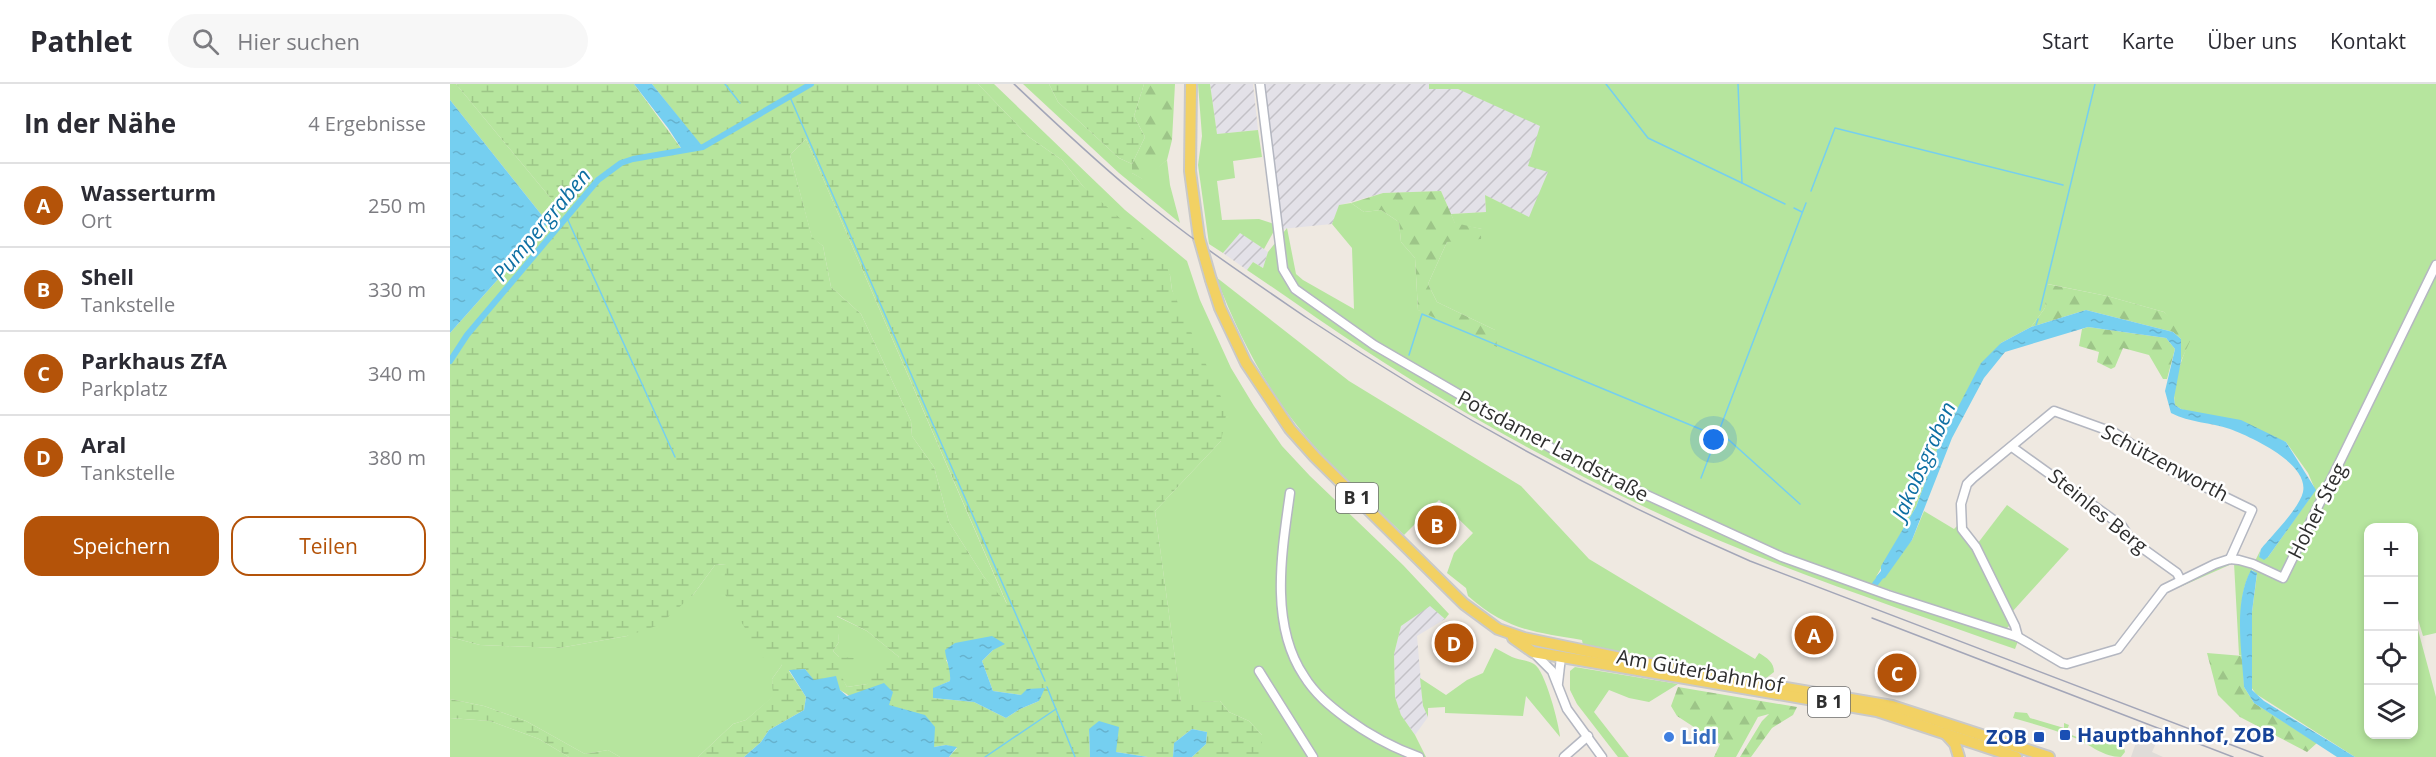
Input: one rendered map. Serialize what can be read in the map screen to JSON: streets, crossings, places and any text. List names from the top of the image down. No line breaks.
{"streets":{"main road":["B 1","Am Güterbahnhof"],"street":["Potsdamer Landstraße","Schützenworth","Steinles Berg","Hoher Steg"]},"crossings":[["Potsdamer Landstraße","Schützenworth"],["Schützenworth","Steinles Berg"],["Schützenworth","Hoher Steg"],["B 1","Am Güterbahnhof"]],"water":["Pumpergraben","Jakobsgraben"],"places":{"transit":["Hauptbahnhof, ZOB","ZOB"],"other":["Lidl"]},"page":{"header":"Pathlet","search":"Hier suchen","nav":["Start","Karte","Über uns","Kontakt"],"heading":["In der Nähe","4 Ergebnisse"],"list":[{"mark":"A","name":"Wasserturm","note":"Ort","value":"250 m"},{"mark":"B","name":"Shell","note":"Tankstelle","value":"330 m"},{"mark":"C","name":"Parkhaus ZfA","note":"Parkplatz","value":"340 m"},{"mark":"D","name":"Aral","note":"Tankstelle","value":"380 m"}],"buttons":["Speichern","Teilen"],"pins":["B","A","D","C"],"map_buttons":["+","−"]}}
